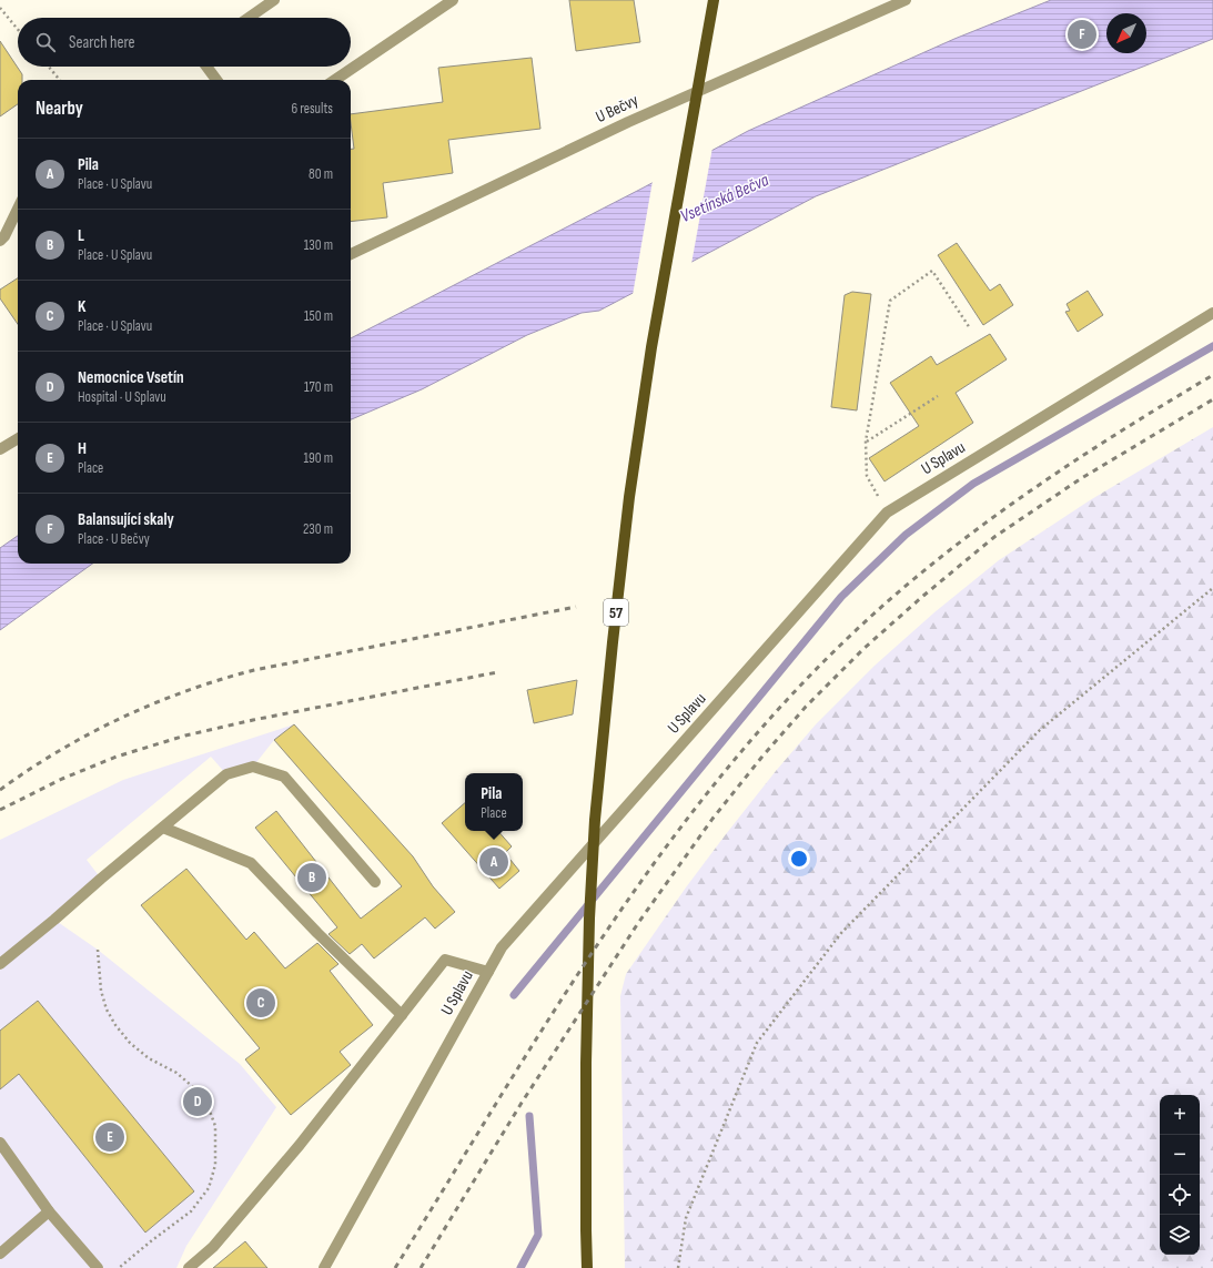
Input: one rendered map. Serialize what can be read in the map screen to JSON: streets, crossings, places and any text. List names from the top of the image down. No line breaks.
{"streets":{"main road":["57"],"street":["U Bečvy","U Splavu"]},"water":["Vsetínská Bečva"],"north":"bottom left","page":{"pins":["F","A","B","C","D","E"],"search":"Search here","heading":["Nearby","6 results"],"list":[{"mark":"A","name":"Pila","note":"Place · U Splavu","value":"80 m"},{"mark":"B","name":"L","note":"Place · U Splavu","value":"130 m"},{"mark":"C","name":"K","note":"Place · U Splavu","value":"150 m"},{"mark":"D","name":"Nemocnice Vsetín","note":"Hospital · U Splavu","value":"170 m"},{"mark":"E","name":"H","note":"Place","value":"190 m"},{"mark":"F","name":"Balansující skaly","note":"Place · U Bečvy","value":"230 m"}],"popup":["Pila","Place"],"map_buttons":["+","−"]}}
